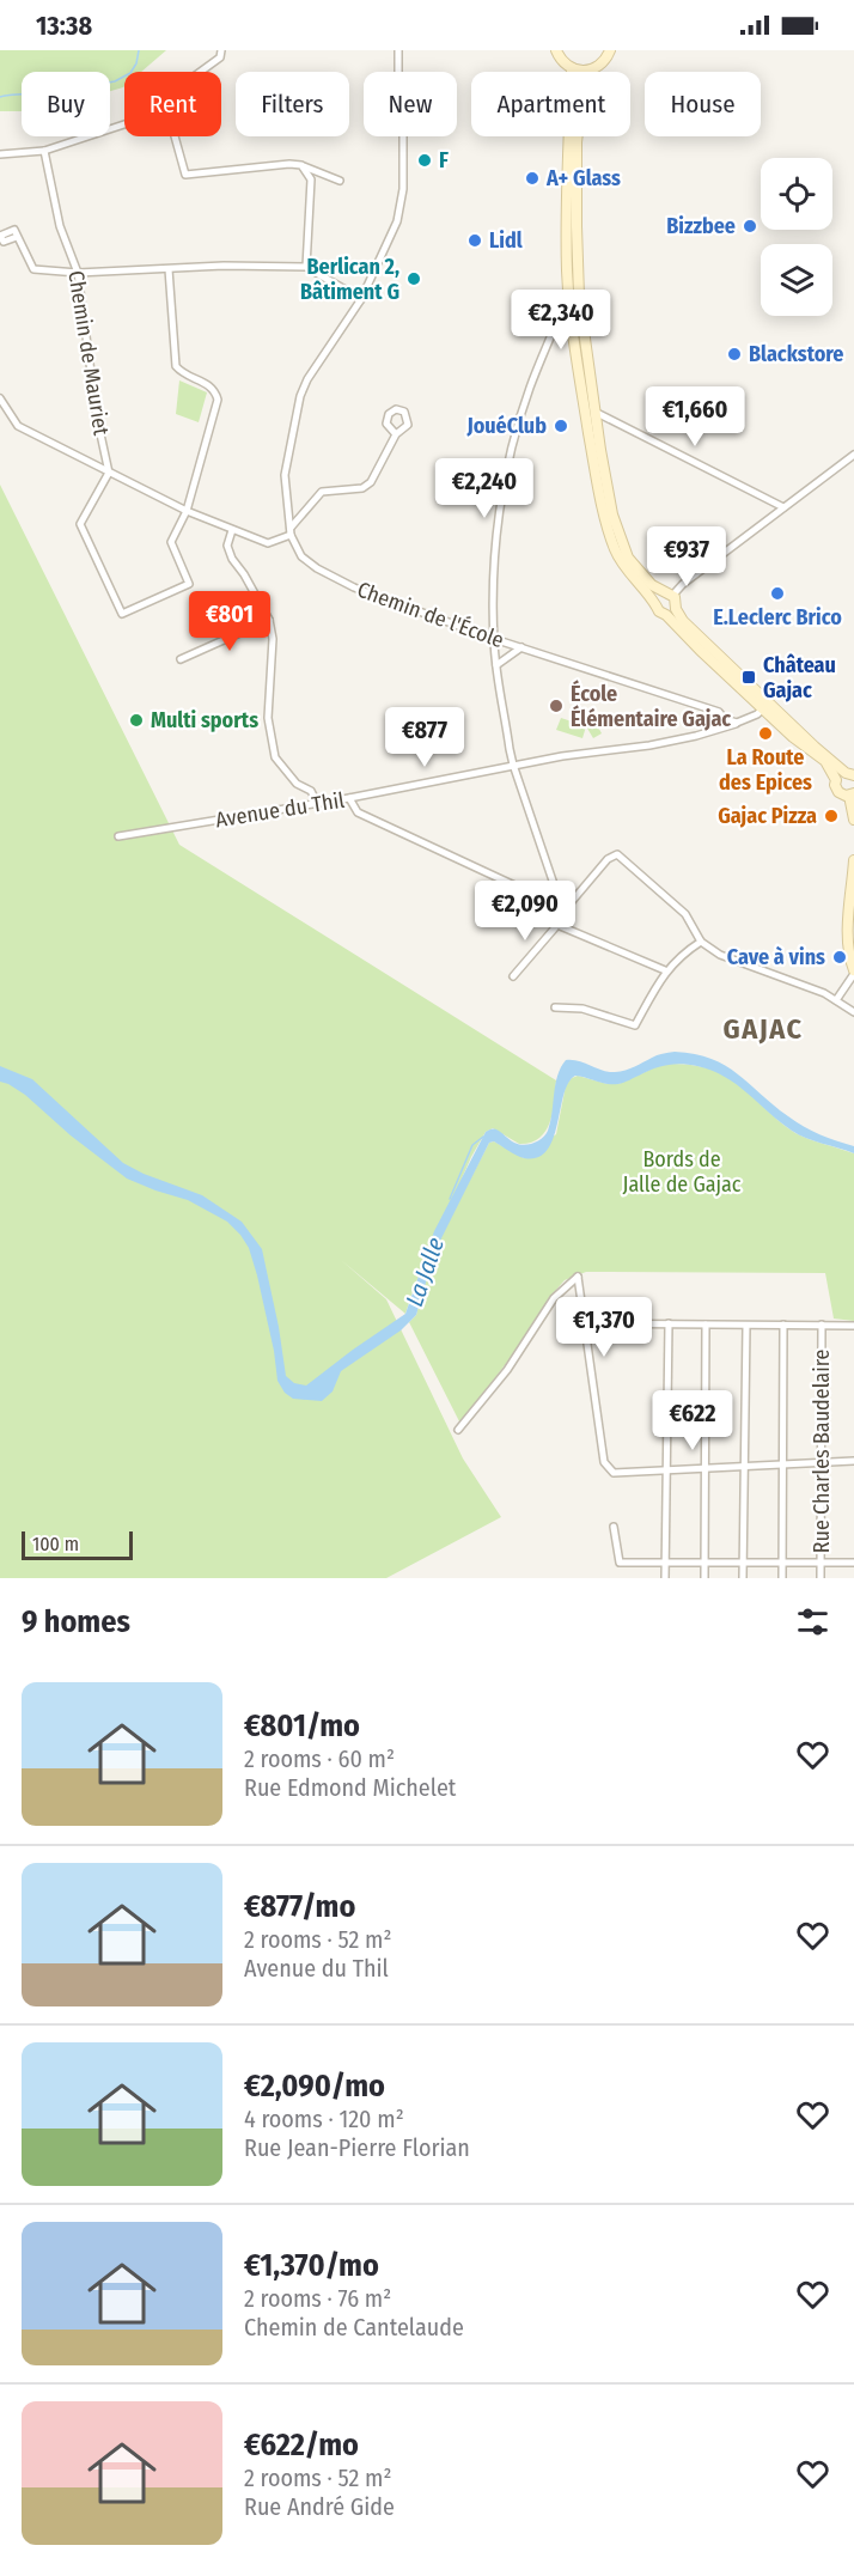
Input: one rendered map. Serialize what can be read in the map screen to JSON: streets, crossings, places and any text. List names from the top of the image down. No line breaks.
{"streets":{"street":["Chemin de Mauriet","Chemin de l'École","Avenue du Thil","Rue Charles Baudelaire"]},"crossings":[["Chemin de l'École","Avenue du Thil"]],"districts":["GAJAC"],"water":["La Jalle"],"parks":["Bords de Jalle de Gajac"],"places":{"other":["F","A+ Glass","Bizzbee","Lidl","Berlican 2, Bâtiment G","Blackstore","JouéClub","E.Leclerc Brico","École Élémentaire Gajac","Multi sports","La Route des Epices","Gajac Pizza","Cave à vins"],"transit":["Château Gajac"]},"scale_bar":"100 m","page":{"status":"13:38","chip":["Buy","Rent","Filters","New","Apartment","House"],"price":["€2,340","€1,660","€2,240","€937","€801","€877","€2,090","€1,370","€622"],"scale":"100 m","heading":"9 homes","list":[{"name":"€801/mo","note":"2 rooms · 60 m² · Rue Edmond Michelet"},{"name":"€877/mo","note":"2 rooms · 52 m² · Avenue du Thil"},{"name":"€2,090/mo","note":"4 rooms · 120 m² · Rue Jean-Pierre Florian"},{"name":"€1,370/mo","note":"2 rooms · 76 m² · Chemin de Cantelaude"},{"name":"€622/mo","note":"2 rooms · 52 m² · Rue André Gide"}]}}
